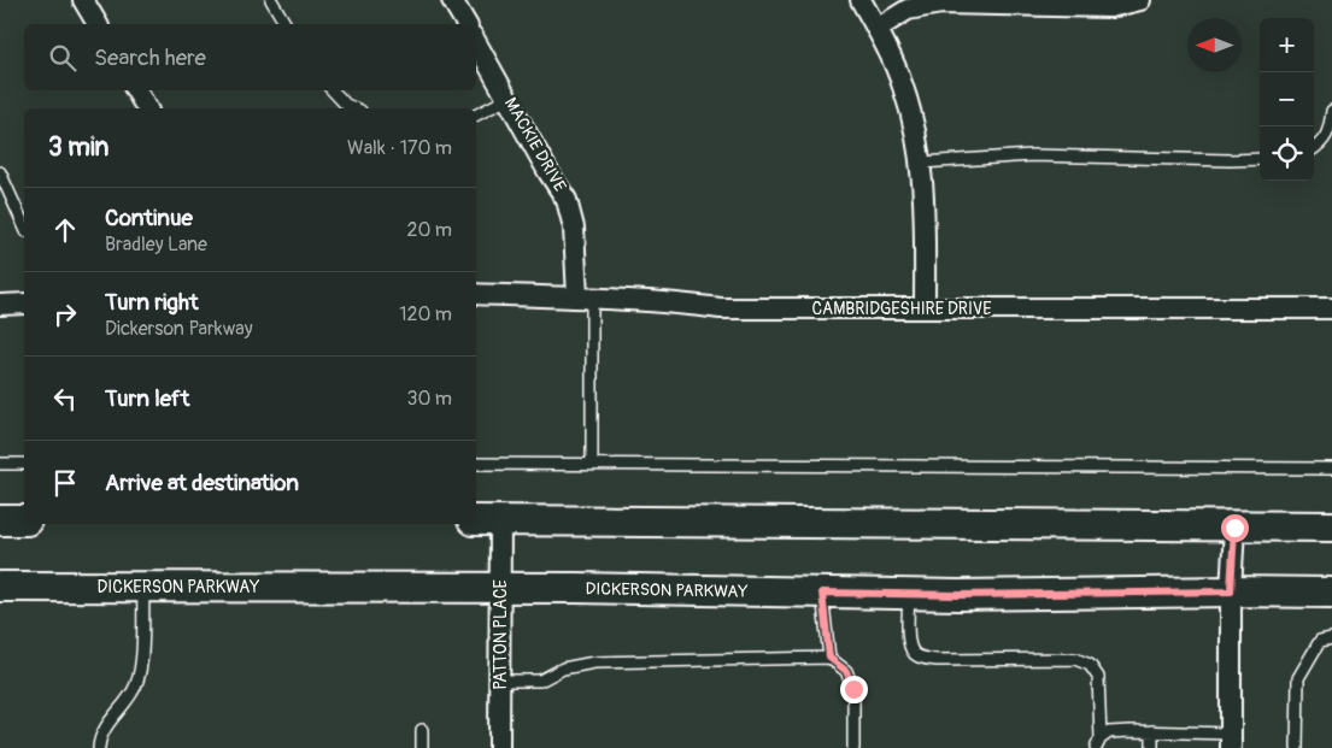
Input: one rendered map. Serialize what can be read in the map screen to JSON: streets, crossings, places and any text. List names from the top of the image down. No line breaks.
{"streets":{"main road":["DICKERSON PARKWAY"],"street":["MACKIE DRIVE","CAMBRIDGESHIRE DRIVE","PATTON PLACE"]},"crossings":[["MACKIE DRIVE","CAMBRIDGESHIRE DRIVE"],["DICKERSON PARKWAY","PATTON PLACE"]],"north":"left","page":{"map_buttons":["+","−"],"search":"Search here","heading":["3 min","Walk · 170 m"],"list":[["Continue","Bradley Lane","20 m"],["Turn right","Dickerson Parkway","120 m"],["Turn left","30 m"],"Arrive at destination"]}}
